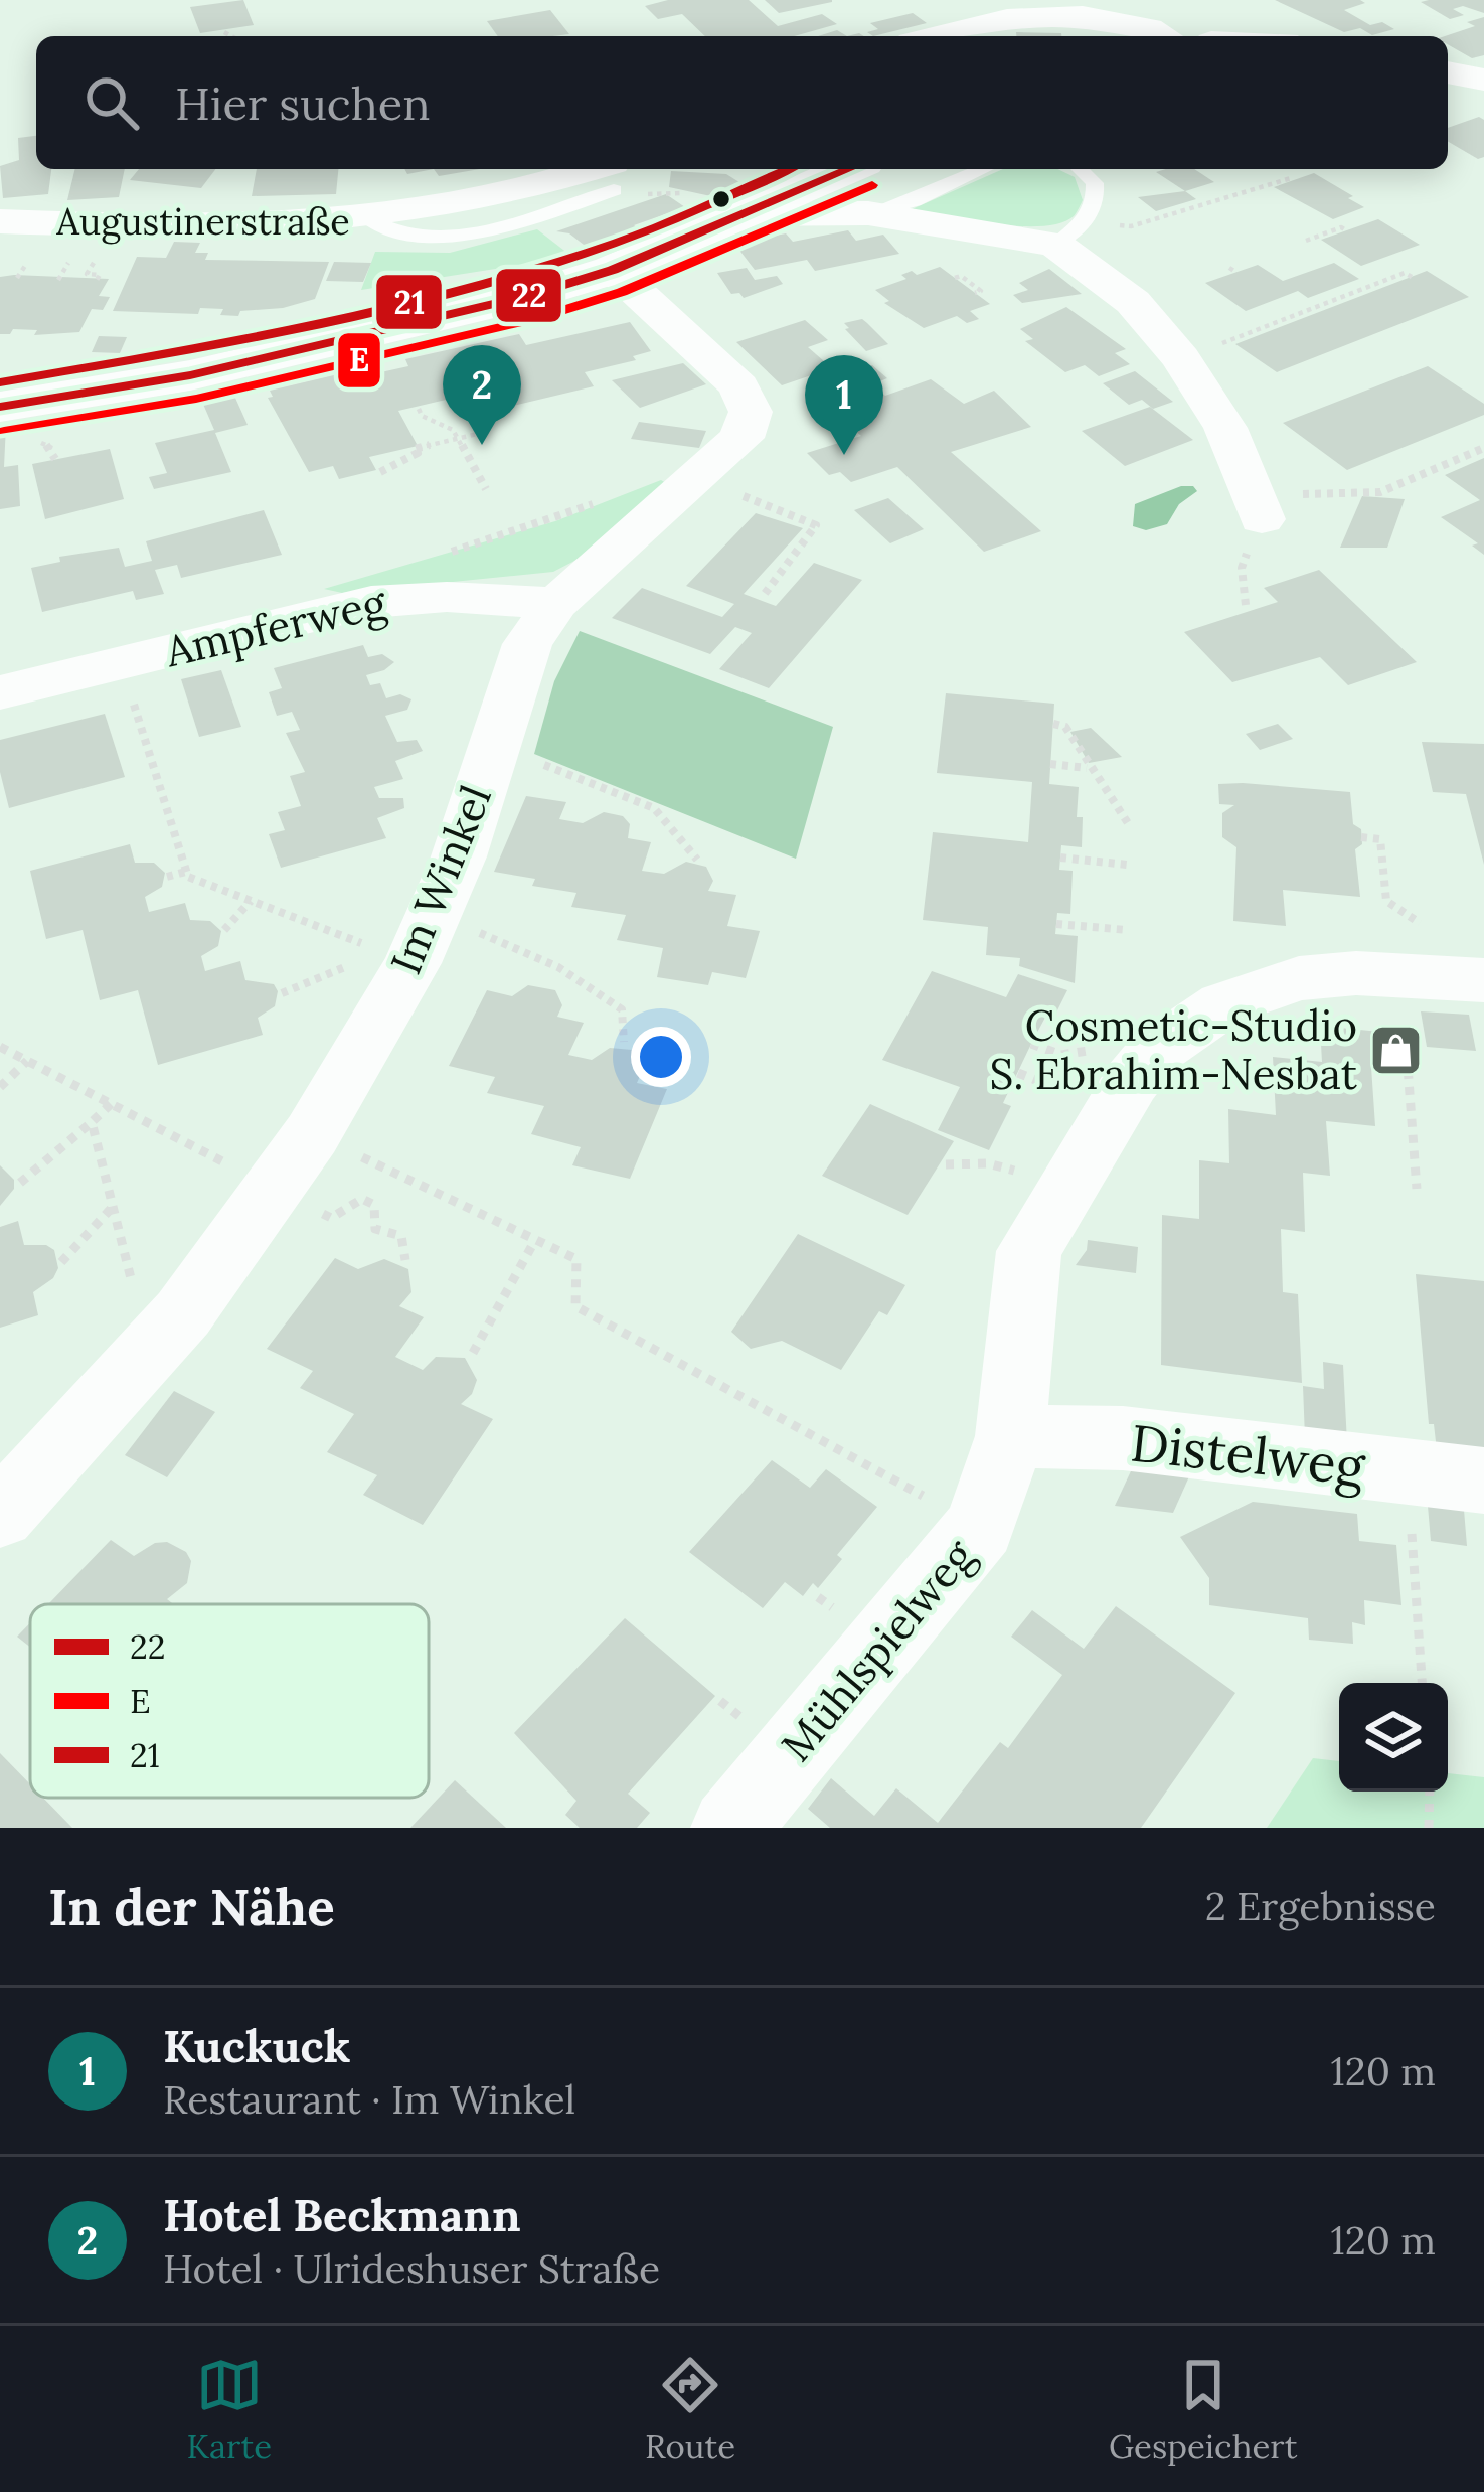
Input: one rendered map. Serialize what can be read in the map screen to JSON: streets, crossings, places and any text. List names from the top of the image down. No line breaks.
{"streets":{"street":["Augustinerstraße","Ampferweg","Im Winkel","Distelweg","Mühlspielweg"]},"crossings":[["Ampferweg","Im Winkel"],["Distelweg","Mühlspielweg"]],"places":{"shop":["Cosmetic-Studio S. Ebrahim-Nesbat"]},"lines":["transit line 22","transit line 21","transit line E"],"legend":["22","E","21"],"page":{"search":"Hier suchen","pins":["2","1"],"heading":["In der Nähe","2 Ergebnisse"],"list":[{"mark":"1","name":"Kuckuck","note":"Restaurant · Im Winkel","value":"120 m"},{"mark":"2","name":"Hotel Beckmann","note":"Hotel · Ulrideshuser Straße","value":"120 m"}],"nav":["Karte","Route","Gespeichert"]}}
